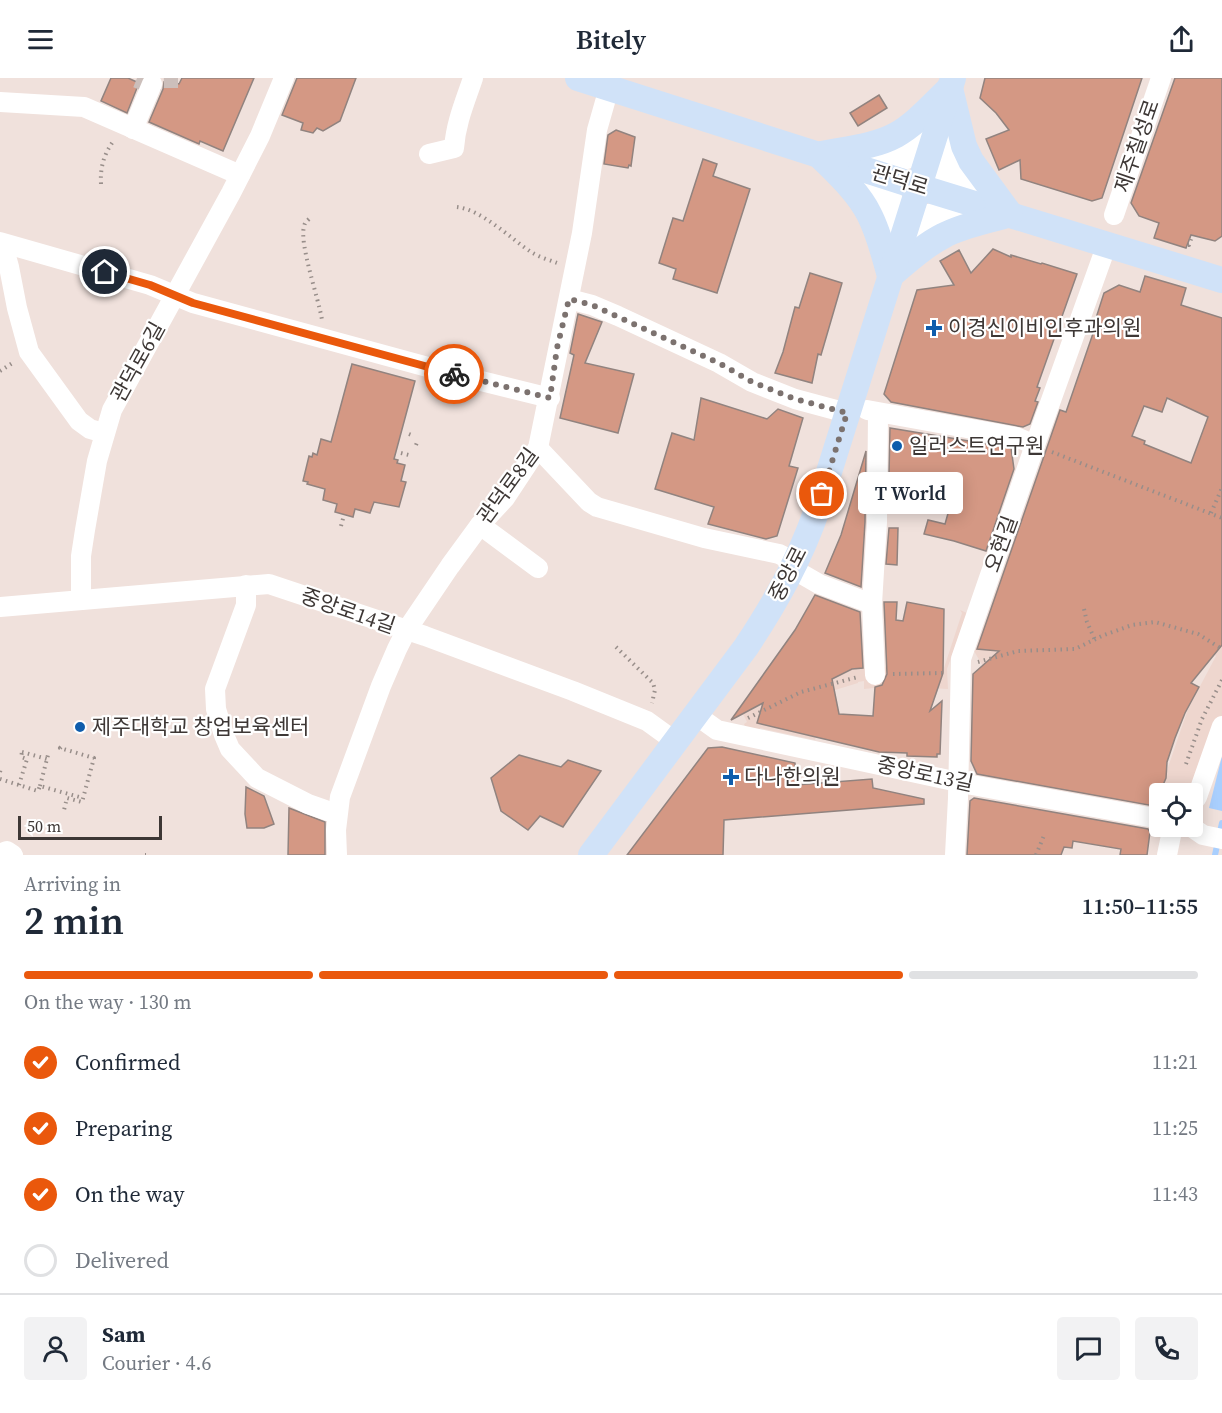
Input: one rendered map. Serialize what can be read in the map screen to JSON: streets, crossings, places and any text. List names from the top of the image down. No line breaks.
{"streets":{"main road":["관덕로","중앙로"],"street":["제주칠성로","관덕로6길","관덕로8길","오현길","중앙로14길","중앙로13길"]},"crossings":[["관덕로","관덕로8길"],["관덕로","오현길"],["관덕로","중앙로"],["관덕로6길","중앙로14길"],["관덕로8길","중앙로14길"],["오현길","중앙로13길"],["중앙로","중앙로14길"],["중앙로","중앙로13길"]],"places":{"health":["이경신이비인후과의원","다나한의원"],"other":["일러스트연구원","T World","제주대학교 창업보육센터"]},"scale_bar":"50 m","page":{"header":"Bitely","bubble":"T World","scale":"50 m","heading":["2 min","Arriving in","11:50–11:55"],"panel":["Sam","Courier · 4.6"],"bar":"On the way · 130 m","list":[["Confirmed","11:21"],["Preparing","11:25"],["On the way","11:43"],"Delivered"]}}
